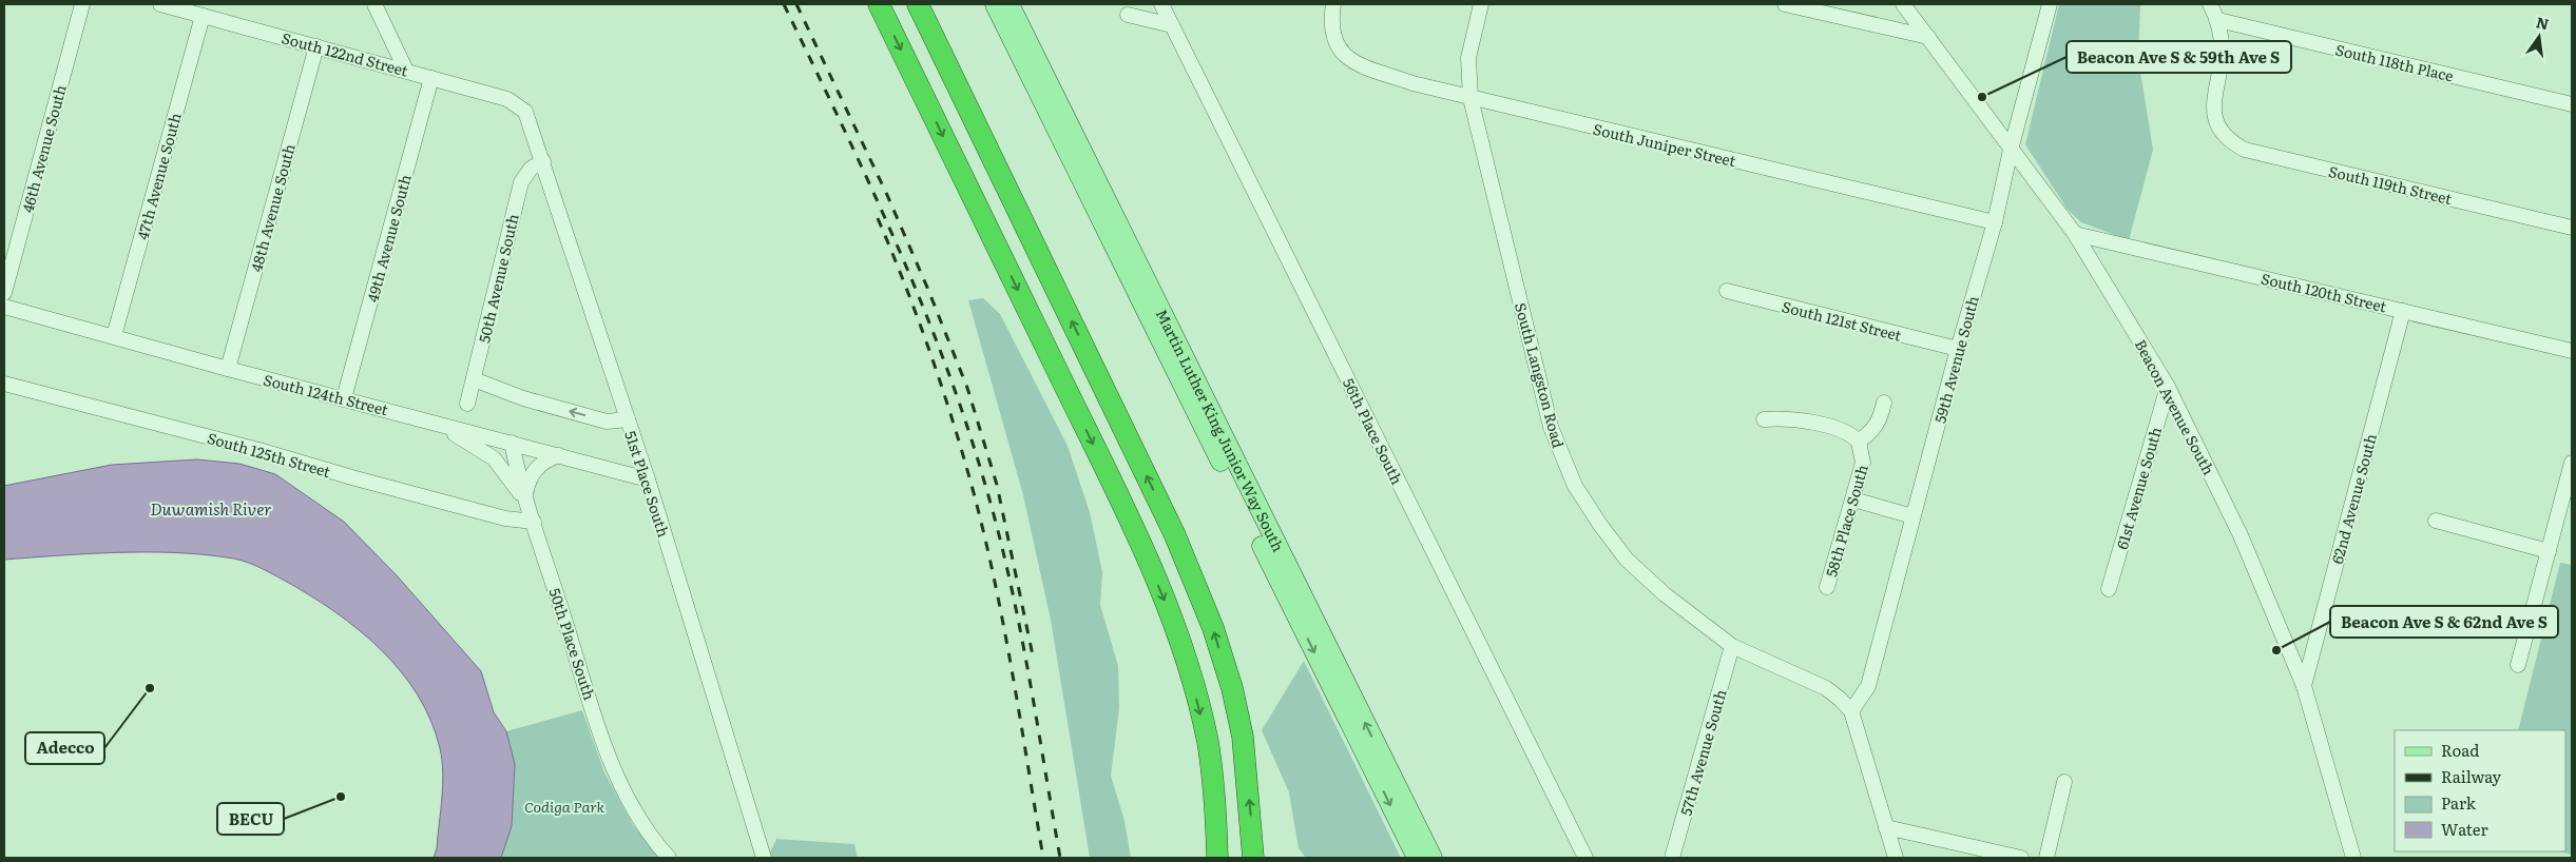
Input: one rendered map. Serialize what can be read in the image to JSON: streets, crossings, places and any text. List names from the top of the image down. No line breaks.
{"streets":{"main road":["Martin Luther King Junior Way South"],"street":["South 122nd Street","South 118th Place","South Juniper Street","46th Avenue South","47th Avenue South","South 119th Street","48th Avenue South","49th Avenue South","50th Avenue South","South 120th Street","South 121st Street","59th Avenue South","South Langston Road","South 124th Street","Beacon Avenue South","56th Place South","South 125th Street","51st Place South","61st Avenue South","62nd Avenue South","58th Place South","50th Place South","57th Avenue South"]},"crossings":[["South 122nd Street","47th Avenue South"],["South 122nd Street","48th Avenue South"],["South 122nd Street","49th Avenue South"],["South 122nd Street","51st Place South"],["South 118th Place","South 119th Street"],["South Juniper Street","59th Avenue South"],["South Juniper Street","South Langston Road"],["47th Avenue South","South 124th Street"],["48th Avenue South","South 124th Street"],["49th Avenue South","South 124th Street"],["50th Avenue South","51st Place South"],["South 120th Street","Beacon Avenue South"],["South 120th Street","62nd Avenue South"],["South 121st Street","59th Avenue South"],["59th Avenue South","South Langston Road"],["59th Avenue South","Beacon Avenue South"],["South Langston Road","57th Avenue South"],["South 124th Street","51st Place South"],["South 124th Street","50th Place South"],["Beacon Avenue South","61st Avenue South"],["Beacon Avenue South","62nd Avenue South"],["South 125th Street","50th Place South"]],"water":["Duwamish River"],"parks":["Codiga Park"],"places":["Beacon Ave S & 59th Ave S","Beacon Ave S & 62nd Ave S","Adecco","BECU"],"legend":["Road","Railway","Park","Water"],"north":"top"}
